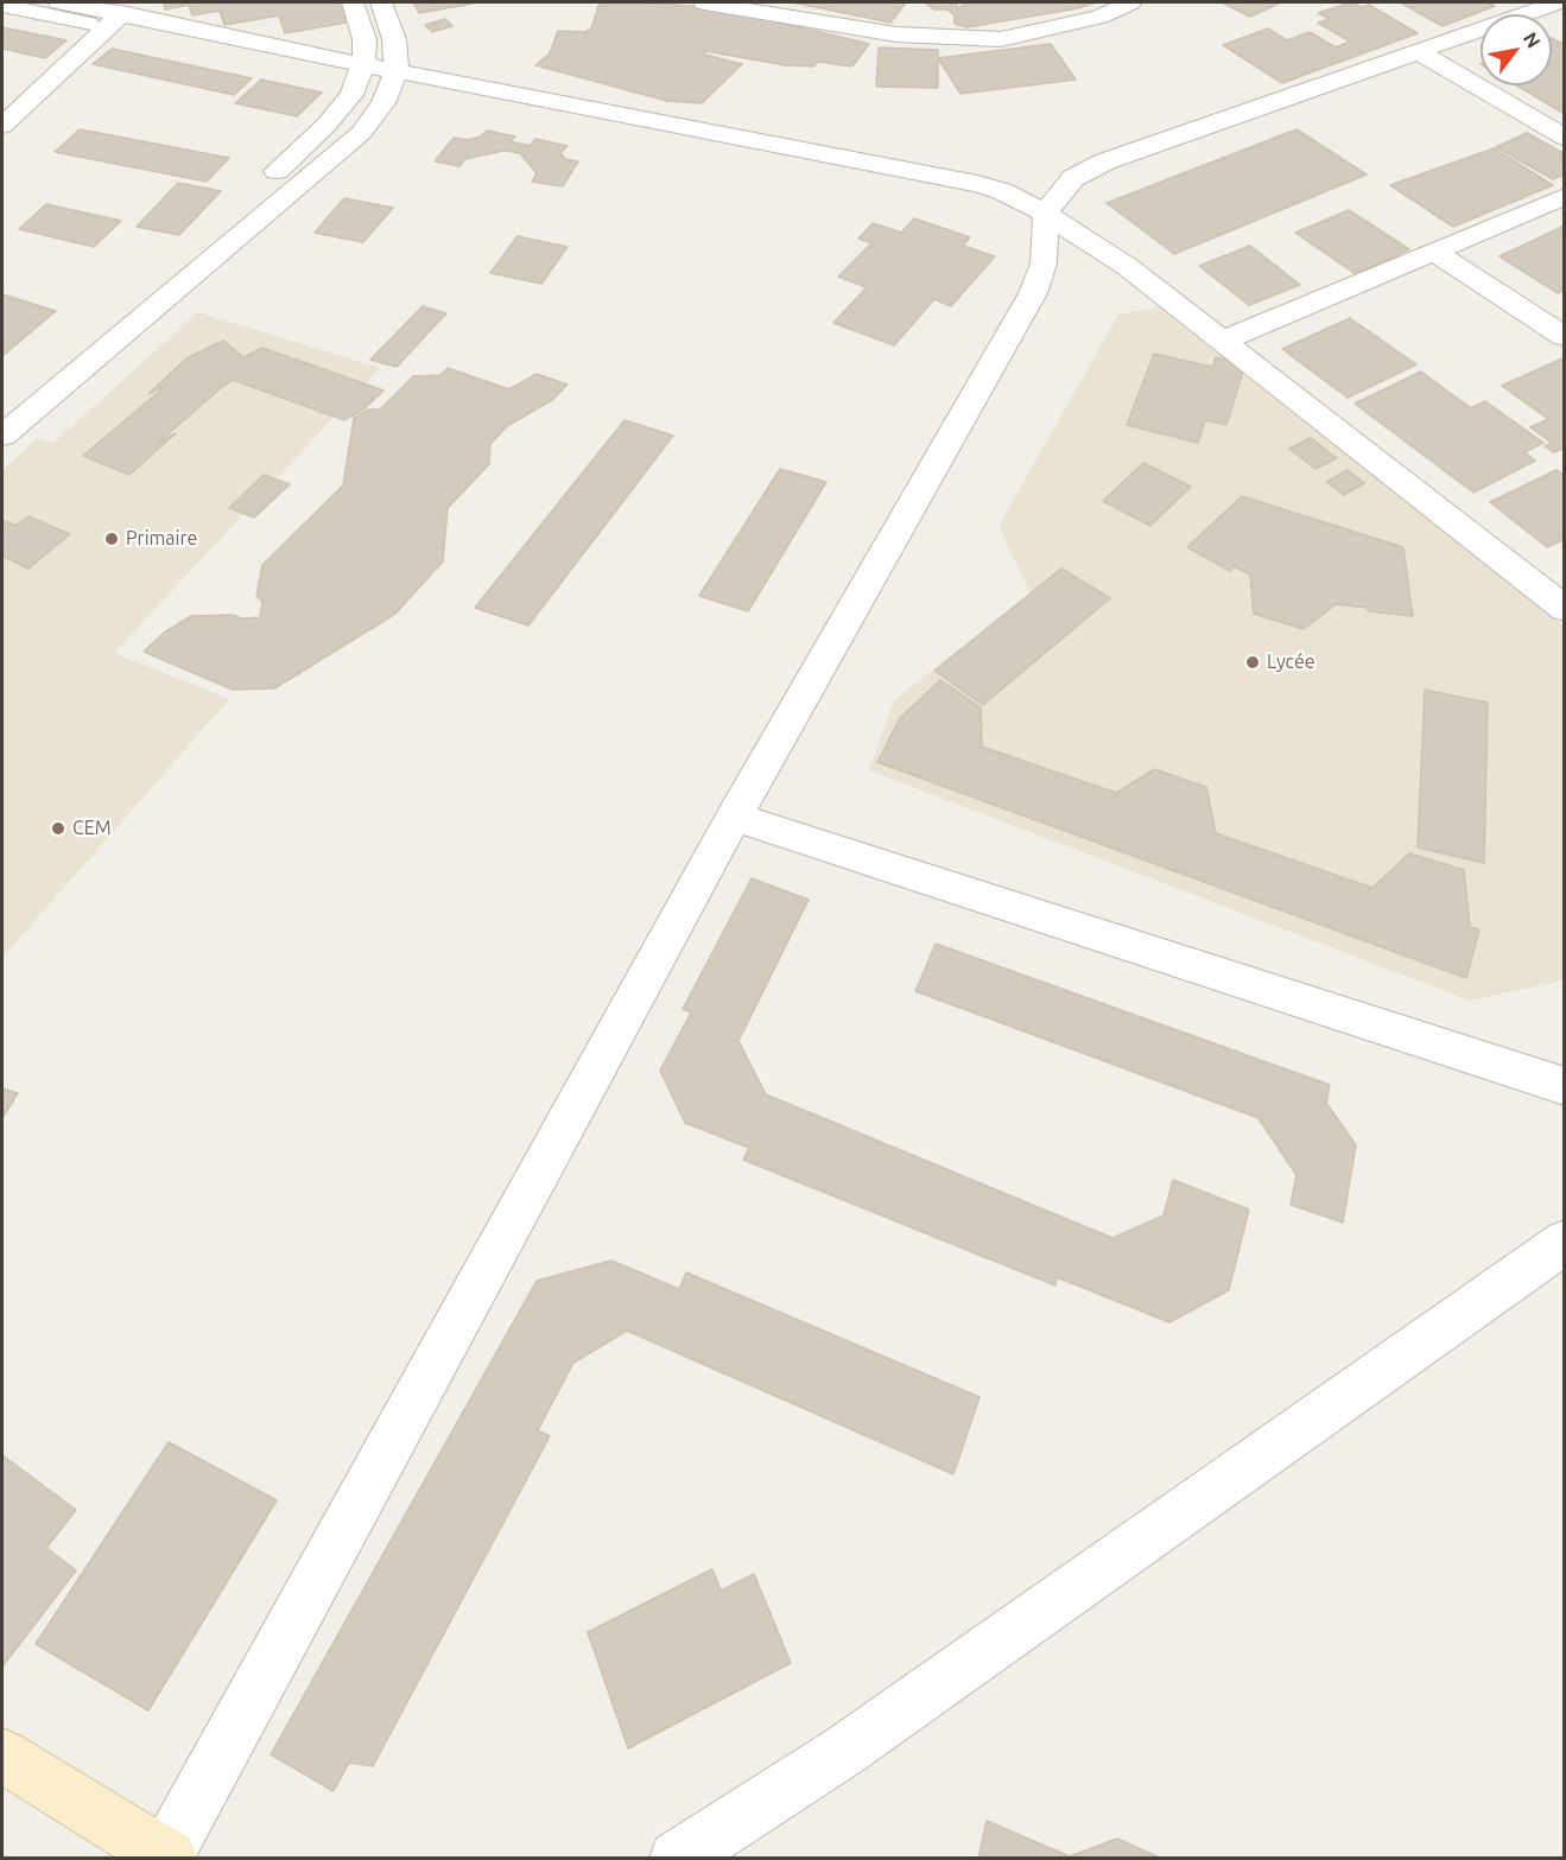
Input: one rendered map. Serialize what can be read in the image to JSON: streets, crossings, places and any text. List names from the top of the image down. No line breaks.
{"places":["Primaire","Lycée","CEM"],"north":"top right"}
